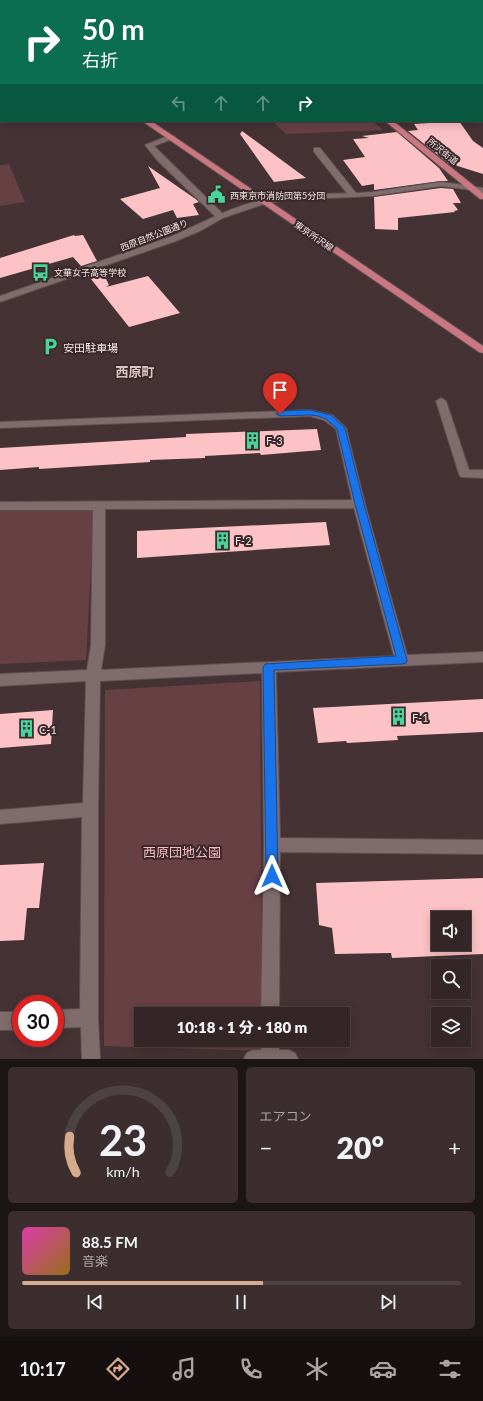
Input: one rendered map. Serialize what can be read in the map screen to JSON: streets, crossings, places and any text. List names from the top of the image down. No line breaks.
{"streets":{"main road":["所沢街道","東京所沢線"],"street":["西原自然公園通り"]},"crossings":[["所沢街道","西原自然公園通り"],["西原自然公園通り","東京所沢線"]],"districts":["西原町"],"parks":["西原団地公園"],"places":{"public building":["西東京市消防団第5分団"],"bus stop":["文華女子高等学校"],"parking":["安田駐車場"],"building":["F-3","F-2","F-1","C-1"]},"page":{"turn":["50 m","右折"],"limit":"30","trip":"10:18 · 1 分 · 180 m","tile":"エアコン","heat":["−","20°","+"],"song":["88.5 FM","音楽"],"tabs":"10:17","gauge":["23","km/h"]}}
